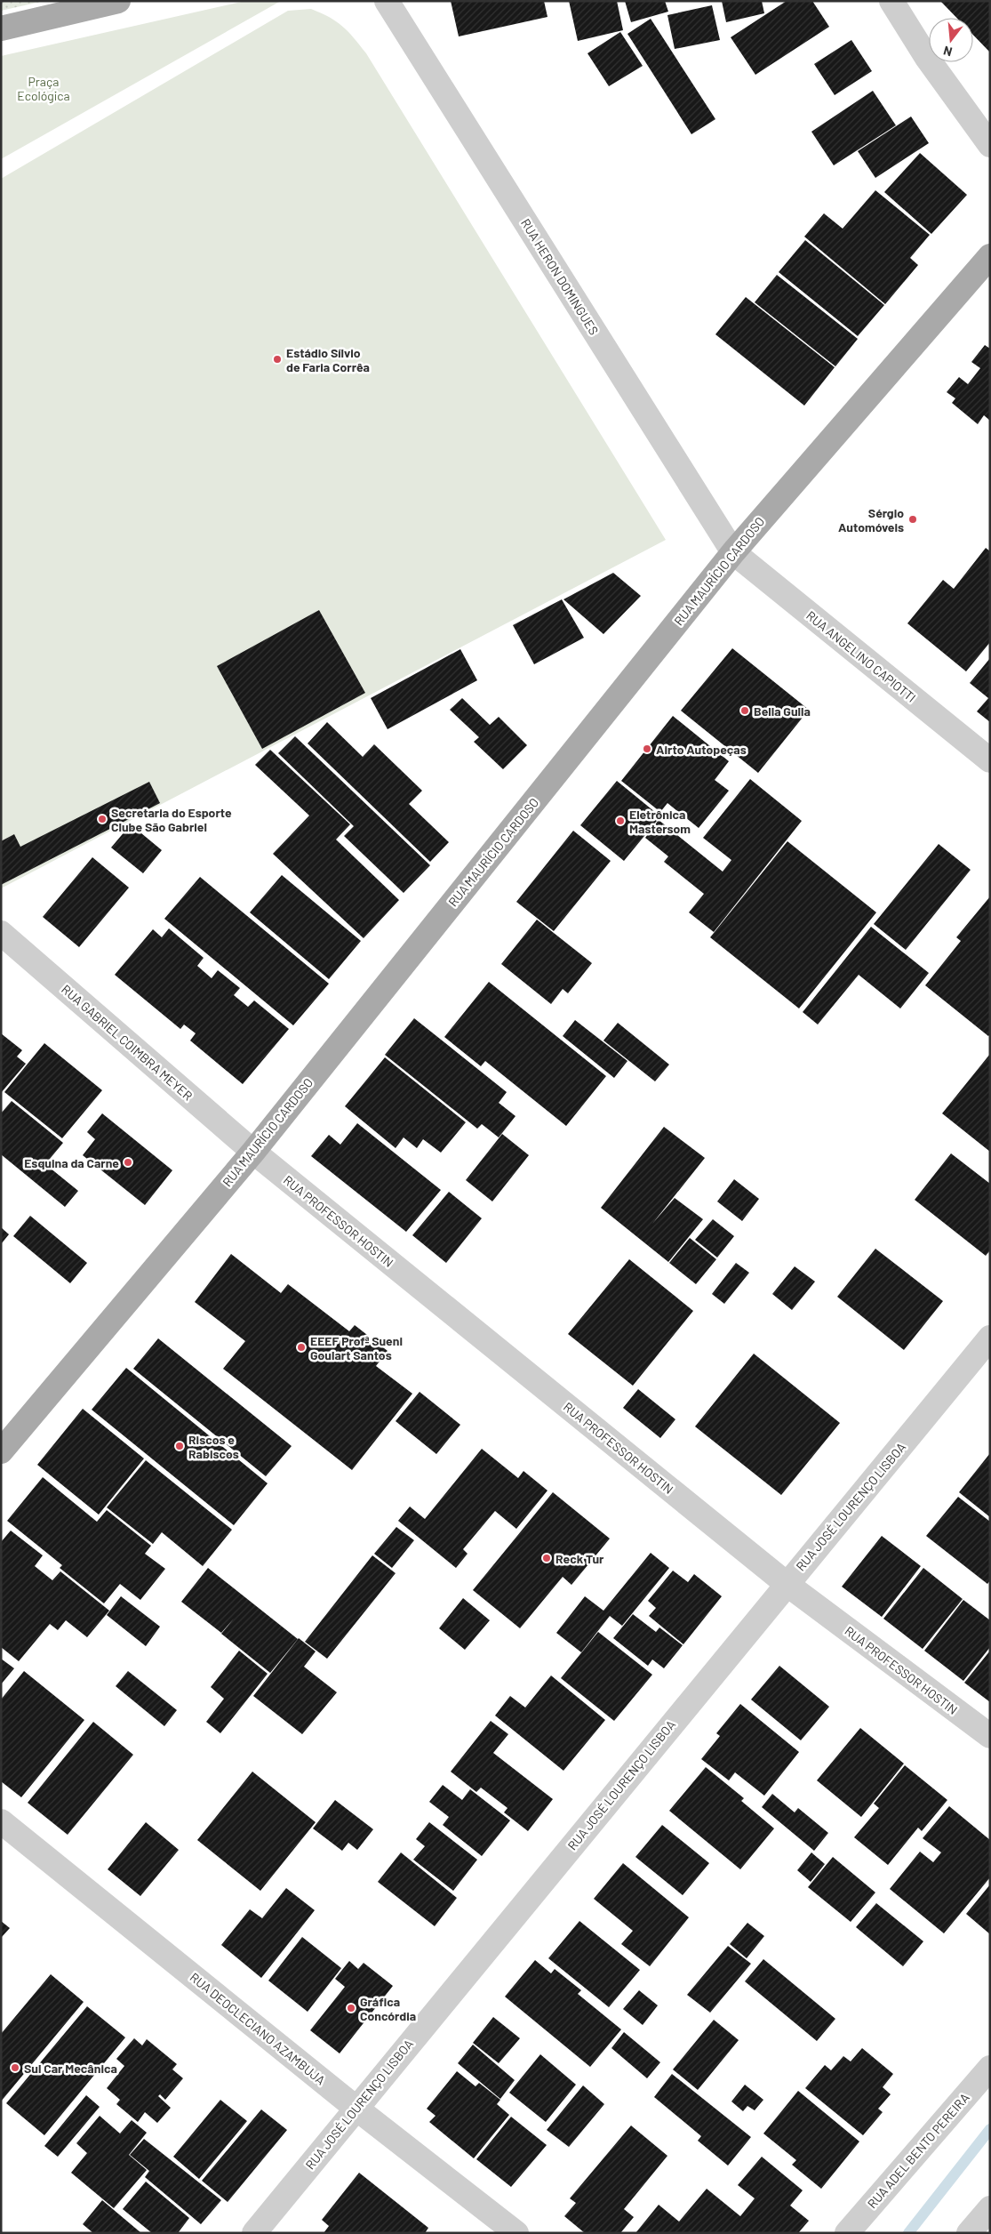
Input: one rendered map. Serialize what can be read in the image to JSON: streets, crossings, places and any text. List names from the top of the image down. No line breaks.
{"streets":{"main road":["RUA MAURÍCIO CARDOSO"],"street":["RUA HERON DOMINGUES","RUA ANGELINO CAPIOTTI","RUA GABRIEL COIMBRA MEYER","RUA PROFESSOR HOSTIN","RUA JOSÉ LOURENÇO LISBOA","RUA DEOCLECIANO AZAMBUJA","RUA ADEL BENTO PEREIRA"]},"crossings":[["RUA HERON DOMINGUES","RUA MAURÍCIO CARDOSO"],["RUA HERON DOMINGUES","RUA ANGELINO CAPIOTTI"],["RUA MAURÍCIO CARDOSO","RUA ANGELINO CAPIOTTI"],["RUA MAURÍCIO CARDOSO","RUA GABRIEL COIMBRA MEYER"],["RUA MAURÍCIO CARDOSO","RUA PROFESSOR HOSTIN"],["RUA GABRIEL COIMBRA MEYER","RUA PROFESSOR HOSTIN"],["RUA PROFESSOR HOSTIN","RUA JOSÉ LOURENÇO LISBOA"],["RUA JOSÉ LOURENÇO LISBOA","RUA DEOCLECIANO AZAMBUJA"]],"parks":["Praça Ecológica"],"places":["Estádio Sílvio de Faria Corrêa","Sérgio Automóveis","Bella Gulla","Airto Autopeças","Secretaria do Esporte Clube São Gabriel","Eletrônica Mastersom","Esquina da Carne","EEEF Profª Sueni Goulart Santos","Riscos e Rabiscos","Reck Tur","Gráfica Concórdia","Sul Car Mecânica"],"north":"bottom"}
